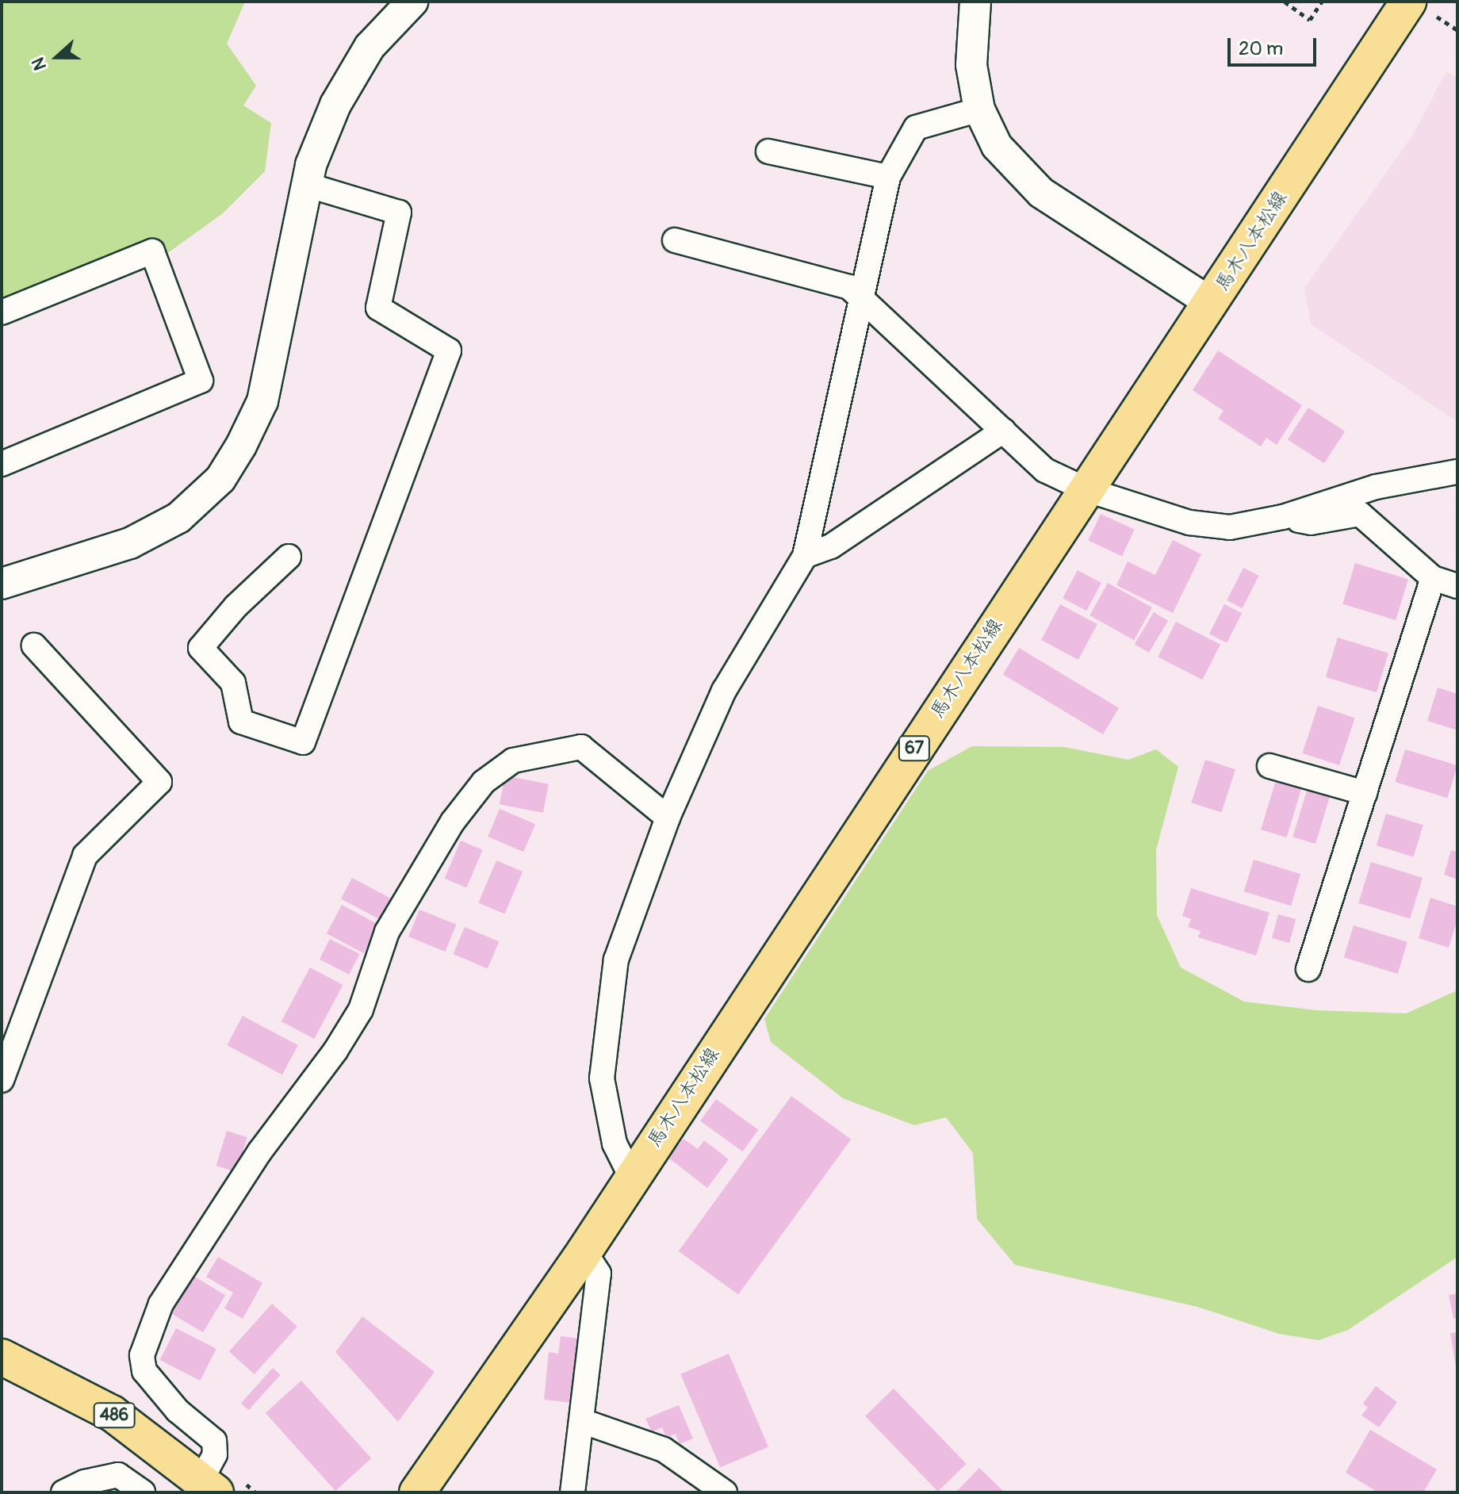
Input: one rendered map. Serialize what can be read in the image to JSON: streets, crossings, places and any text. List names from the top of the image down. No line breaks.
{"streets":{"main road":["馬木八本松線","67","486"]},"scale_bar":"20 m","north":"left"}
